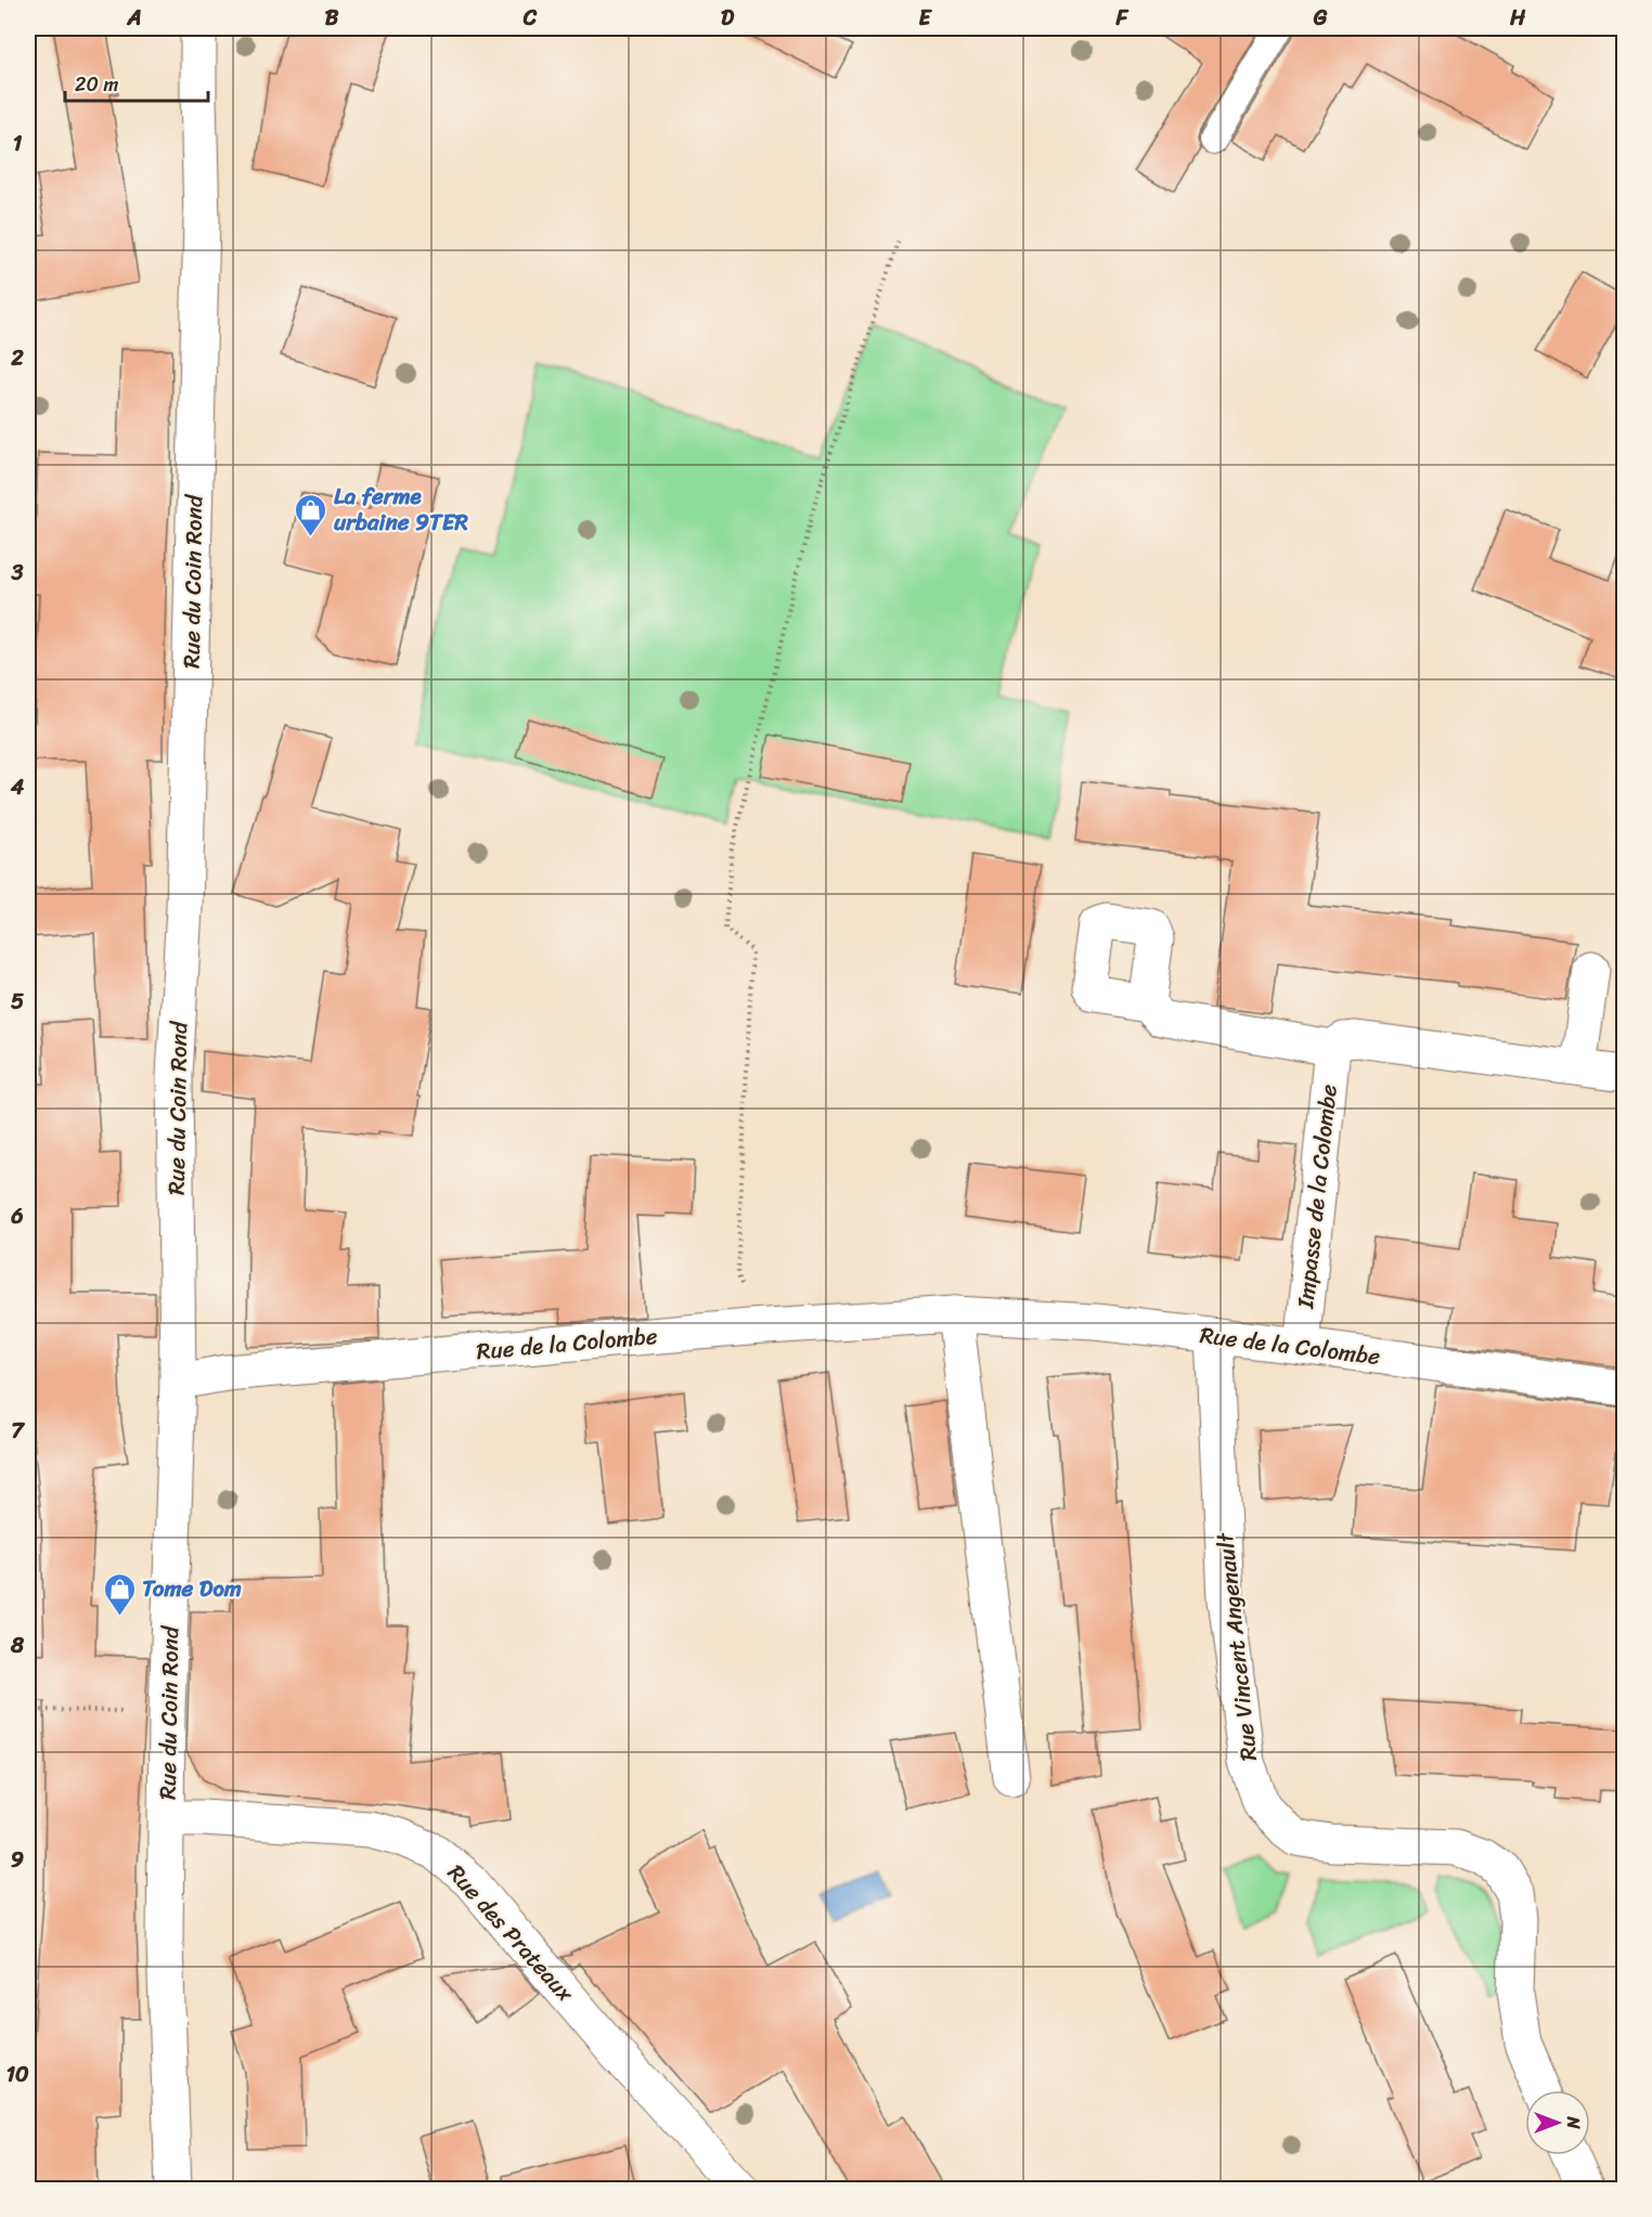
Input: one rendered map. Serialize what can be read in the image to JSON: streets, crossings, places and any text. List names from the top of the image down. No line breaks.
{"streets":{"street":["Rue du Coin Rond","Impasse de la Colombe","Rue de la Colombe","Rue Vincent Angenault","Rue des Prateaux"]},"crossings":[["Rue du Coin Rond","Rue de la Colombe"],["Rue du Coin Rond","Rue des Prateaux"],["Impasse de la Colombe","Rue de la Colombe"],["Rue de la Colombe","Rue Vincent Angenault"]],"places":{"shop":["La ferme urbaine 9TER","Tome Dom"]},"scale_bar":"20 m","north":"right","grid":{"columns":["A","B","C","D","E","F","G","H"],"rows":["1","2","3","4","5","6","7","8","9","10"]}}
